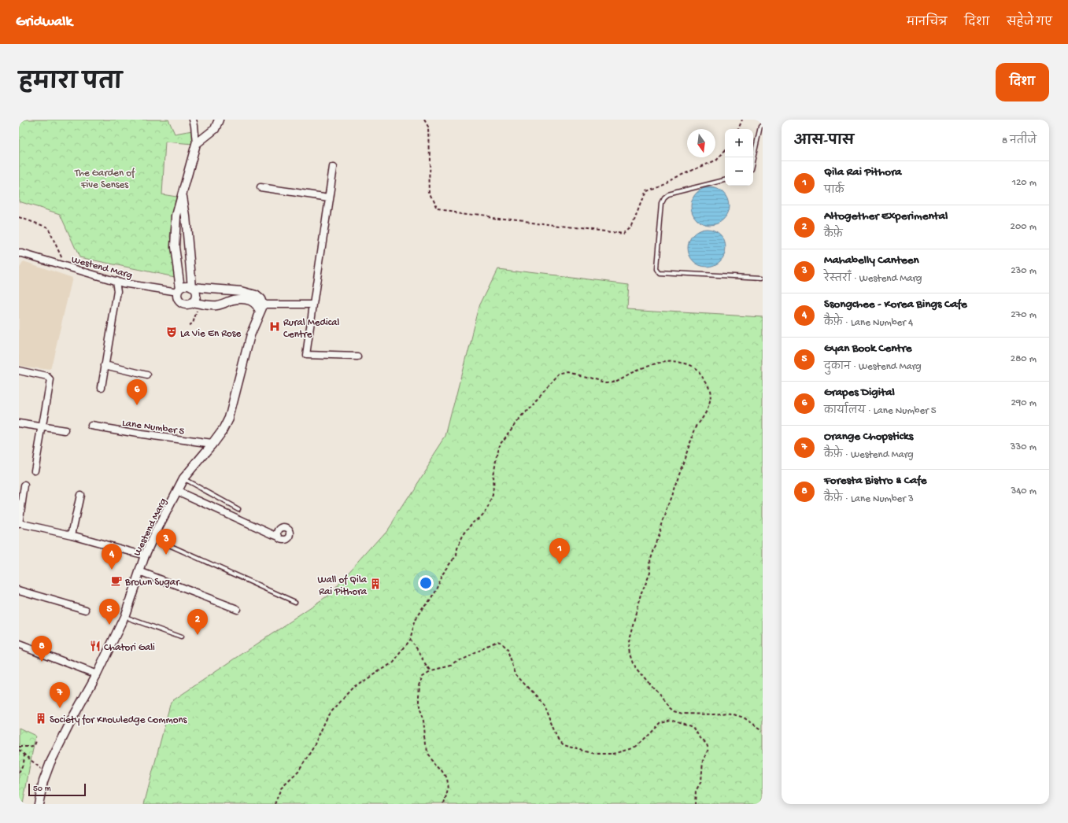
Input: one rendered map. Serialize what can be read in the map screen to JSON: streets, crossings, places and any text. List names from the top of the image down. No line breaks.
{"streets":{"street":["Westend Marg","Lane Number 5"]},"crossings":[["Westend Marg","Lane Number 5"]],"parks":["The Garden of Five Senses"],"places":{"hospital":["Rural Medical Centre"],"theatre":["La Vie En Rose"],"cafe":["Brown Sugar"],"building":["Wall of Qila Rai Pithora","Society for Knowledge Commons"],"restaurant":["Chatori Gali"]},"scale_bar":"50 m","north":"bottom","page":{"header":"Gridwalk","nav":["मानचित्र","दिशा","सहेजे गए"],"title":"हमारा पता","buttons":"दिशा","heading":["आस-पास","8 नतीजे"],"map_buttons":["+","−"],"list":[{"mark":"1","name":"Qila Rai Pithora","note":"पार्क","value":"120 m"},{"mark":"2","name":"Altogether Experimental","note":"कैफ़े","value":"200 m"},{"mark":"3","name":"Mahabelly Canteen","note":"रेस्तराँ · Westend Marg","value":"230 m"},{"mark":"4","name":"Ssongchee - Korea Bings Cafe","note":"कैफ़े · Lane Number 4","value":"270 m"},{"mark":"5","name":"Gyan Book Centre","note":"दुकान · Westend Marg","value":"280 m"},{"mark":"6","name":"Grapes Digital","note":"कार्यालय · Lane Number 5","value":"290 m"},{"mark":"7","name":"Orange Chopsticks","note":"कैफ़े · Westend Marg","value":"330 m"},{"mark":"8","name":"Foresta Bistro & Cafe","note":"कैफ़े · Lane Number 3","value":"340 m"}],"pins":["6","3","1","4","5","2","8","7"],"scale":"50 m"}}
